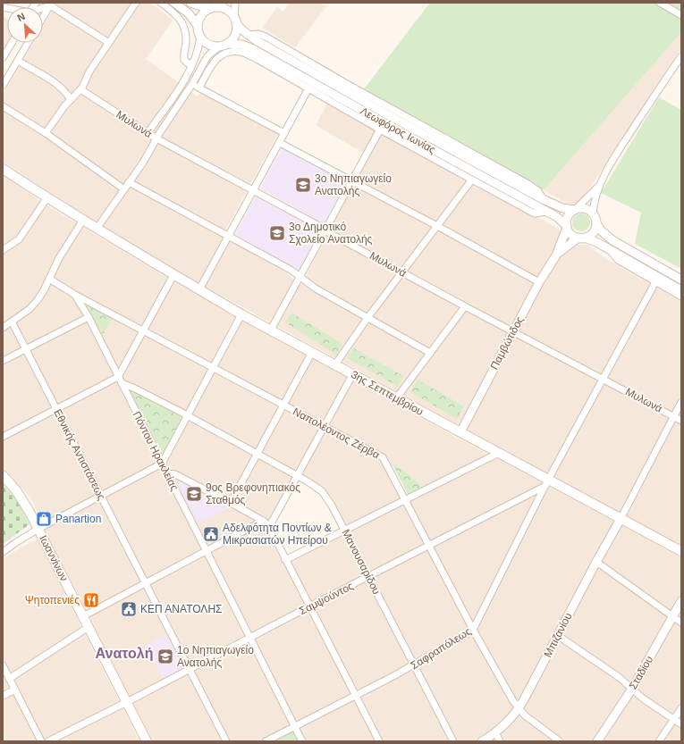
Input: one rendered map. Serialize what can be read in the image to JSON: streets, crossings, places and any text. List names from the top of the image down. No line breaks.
{"streets":{"main road":["3ης Σεπτεμβρίου","Ιωαννίνων"],"street":["Μυλωνά","Λεωφόρος Ιωνίας","Παμβώτιδος","Ναπολέοντος Ζέρβα","Πόντου Ηρακλείας","Εθνικής Αντιστάσεως","Μανουσαρίδου","Σαμψούντος","Μπιζανίου","Σαφραπόλεως","Σταδίου"]},"crossings":[["Μυλωνά","Παμβώτιδος"],["Μυλωνά","Σαφραπόλεως"],["Λεωφόρος Ιωνίας","Παμβώτιδος"],["Παμβώτιδος","3ης Σεπτεμβρίου"],["3ης Σεπτεμβρίου","Σαμψούντος"],["3ης Σεπτεμβρίου","Μπιζανίου"],["3ης Σεπτεμβρίου","Σαφραπόλεως"],["Ναπολέοντος Ζέρβα","Πόντου Ηρακλείας"],["Ναπολέοντος Ζέρβα","Σαμψούντος"],["Ναπολέοντος Ζέρβα","Μπιζανίου"],["Ναπολέοντος Ζέρβα","Σαφραπόλεως"],["Πόντου Ηρακλείας","Μανουσαρίδου"],["Πόντου Ηρακλείας","Σαμψούντος"],["Πόντου Ηρακλείας","Σαφραπόλεως"],["Εθνικής Αντιστάσεως","Σαμψούντος"],["Ιωαννίνων","Σαμψούντος"],["Μανουσαρίδου","Σαμψούντος"],["Μανουσαρίδου","Σαφραπόλεως"],["Σαμψούντος","Σαφραπόλεως"]],"districts":["Ανατολή"],"places":{"school or university":["3ο Νηπιαγωγείο Ανατολής","3ο Δημοτικό Σχολείο Ανατολής","9ος Βρεφονηπιακός Σταθμός","1ο Νηπιαγωγείο Ανατολής"],"shop":["Panartion"],"public building":["Αδελφότητα Ποντίων & Μικρασιατών Ηπείρου","ΚΕΠ ΑΝΑΤΟΛΗΣ"],"restaurant":["Ψητοπενιές"]},"north":"top left"}
